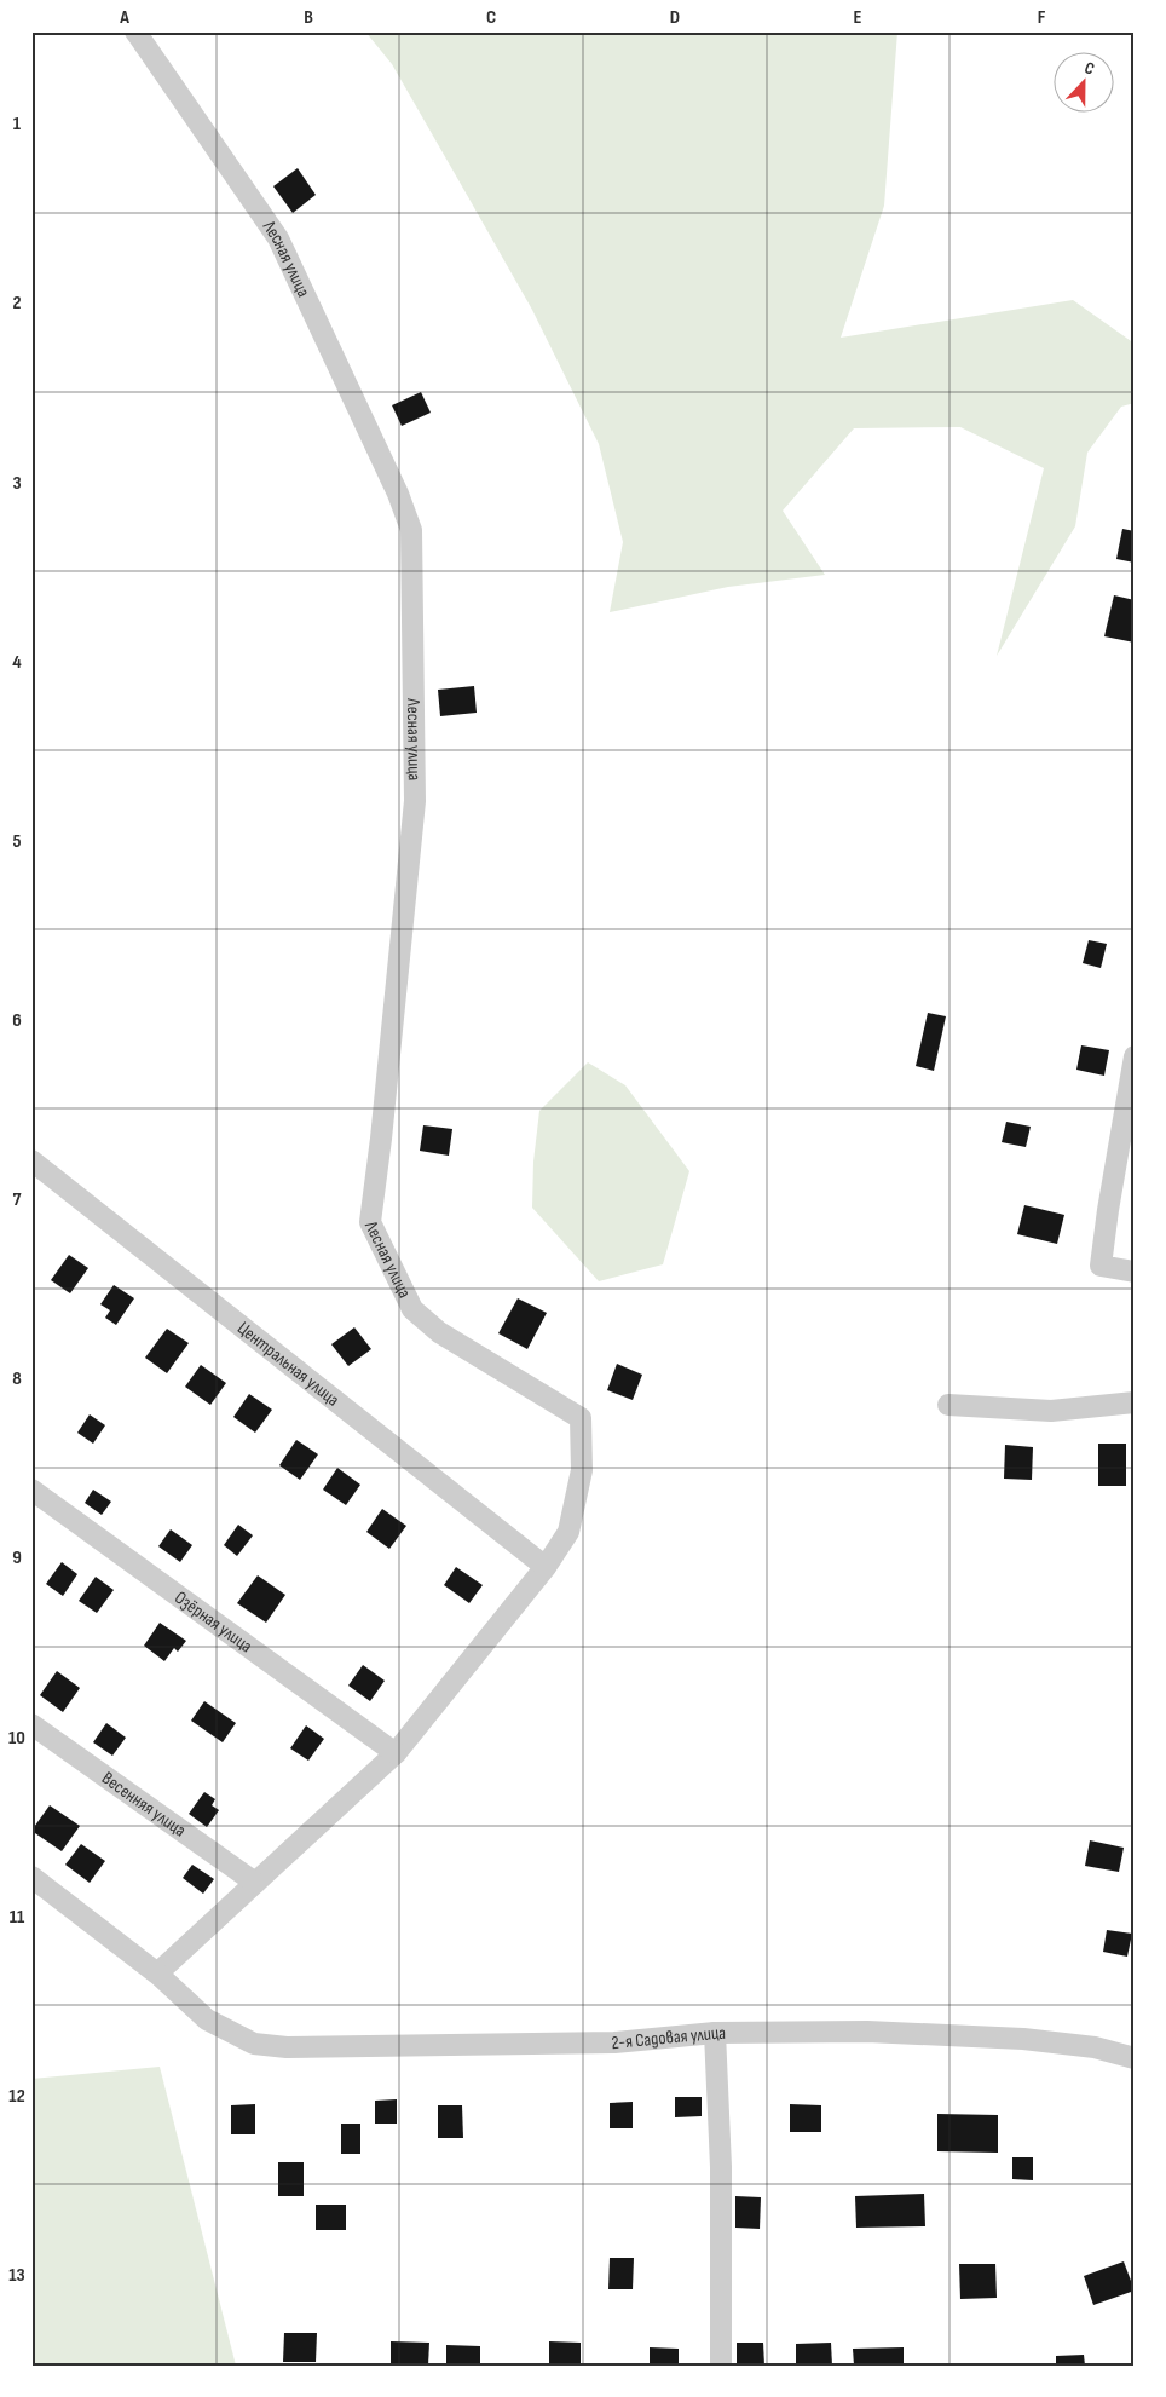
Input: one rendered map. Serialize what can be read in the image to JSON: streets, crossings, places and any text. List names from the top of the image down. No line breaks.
{"streets":{"street":["Лесная улица","Центральная улица","Озёрная улица","Весенняя улица","2-я Садовая улица"]},"crossings":[["Лесная улица","Центральная улица"]],"north":"top","grid":{"columns":["A","B","C","D","E","F"],"rows":["1","2","3","4","5","6","7","8","9","10","11","12","13"]}}
